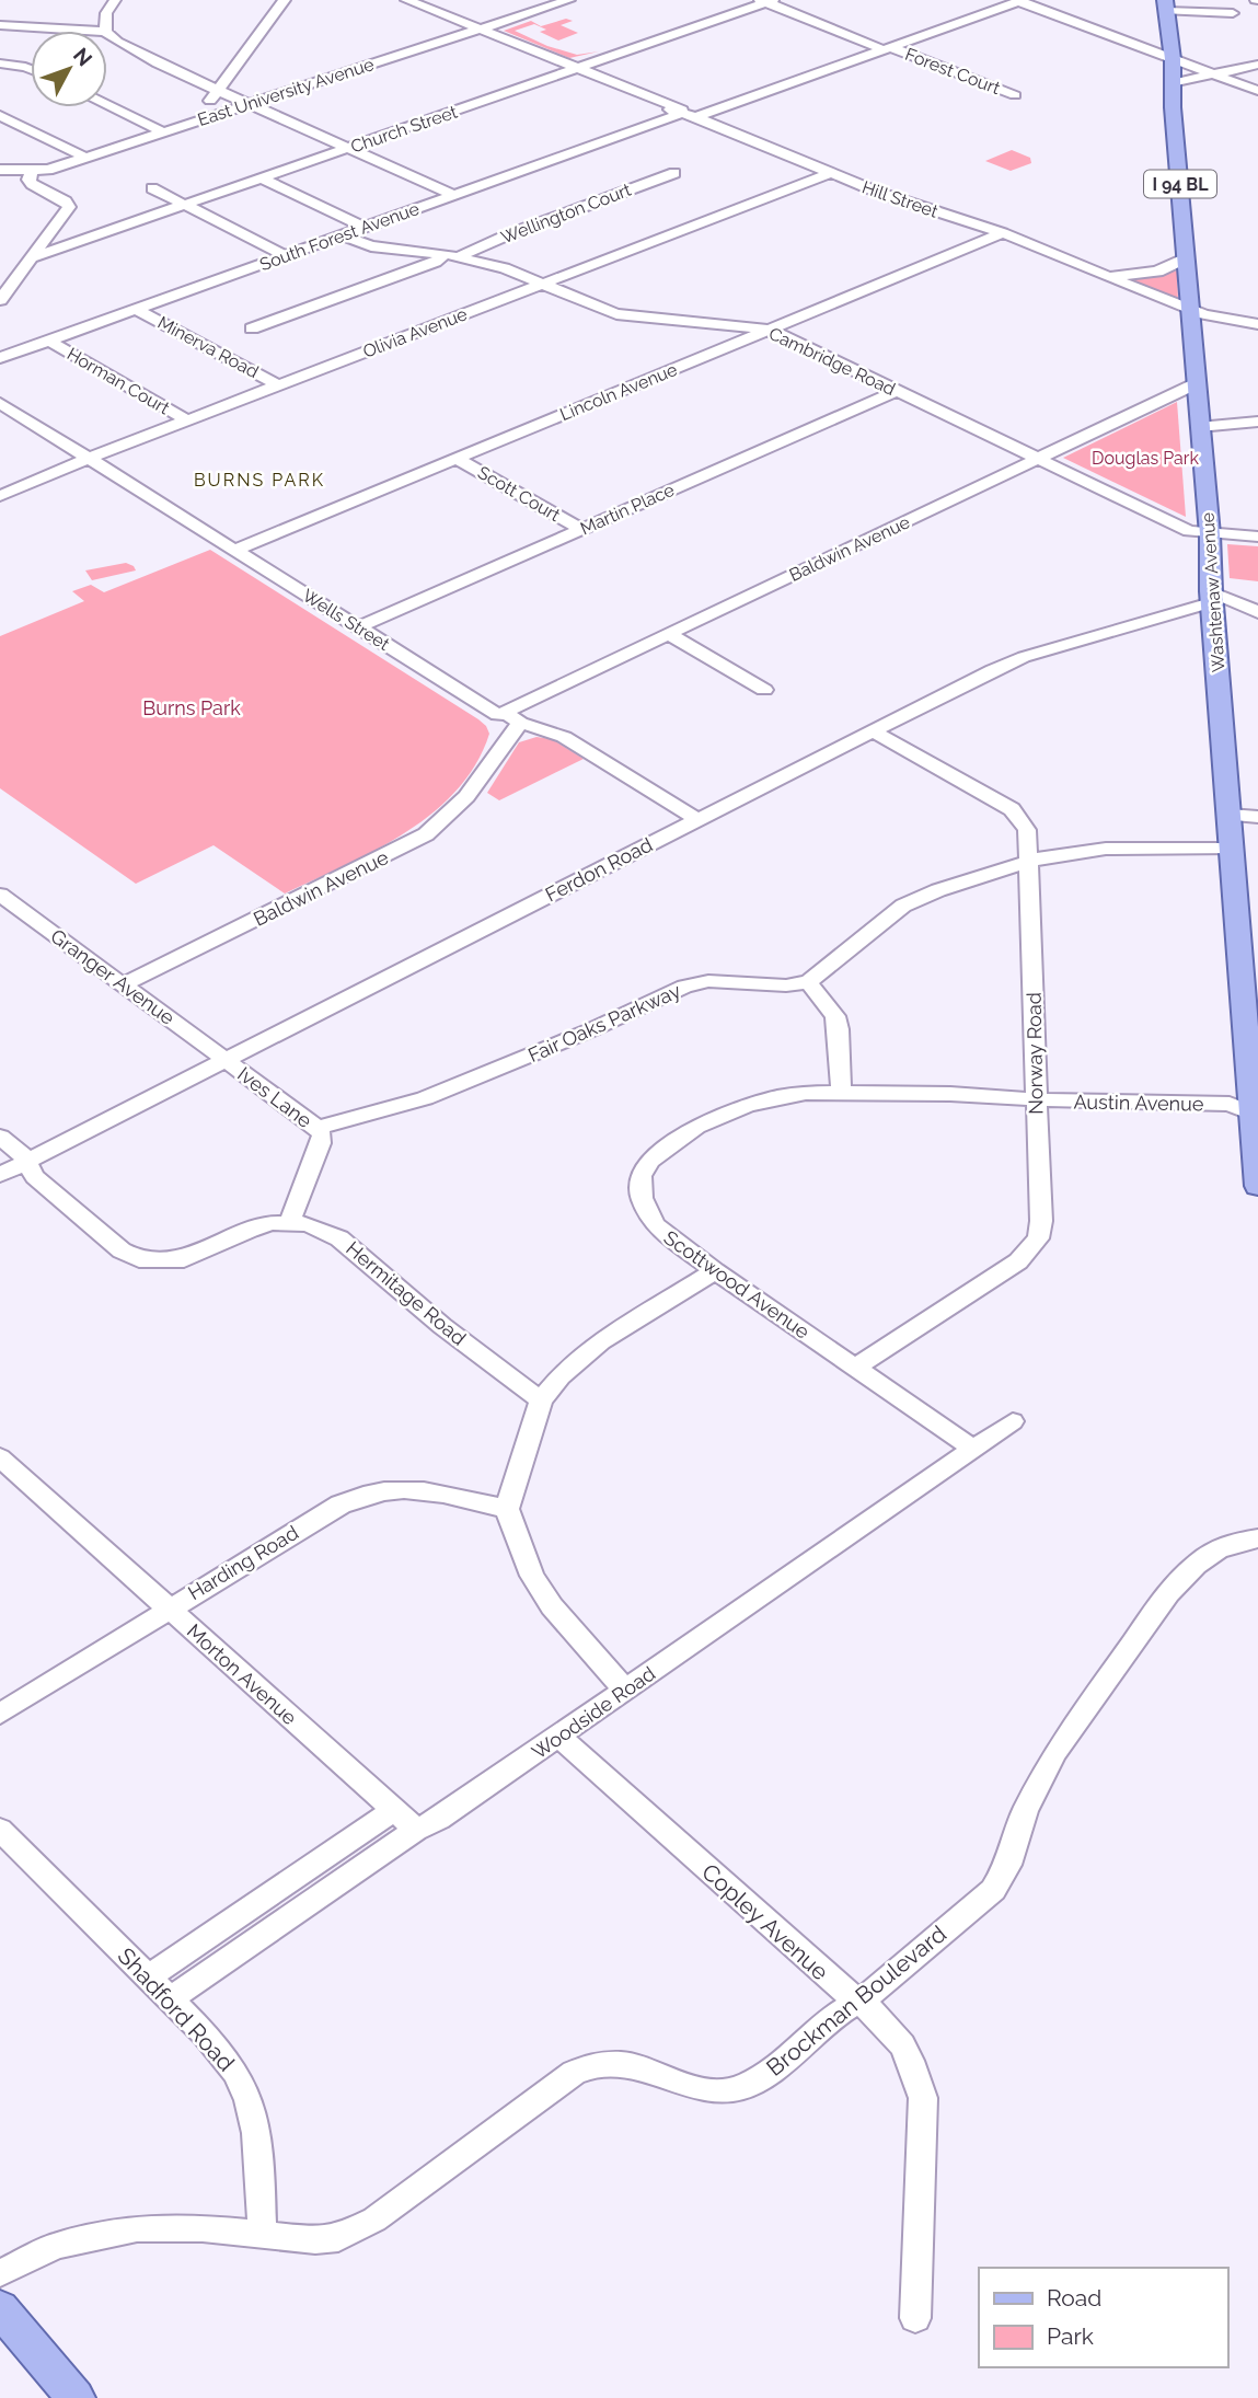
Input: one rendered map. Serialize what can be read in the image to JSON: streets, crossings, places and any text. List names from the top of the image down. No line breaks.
{"streets":{"main road":["I 94 BL","Washtenaw Avenue"],"street":["Forest Court","East University Avenue","Church Street","Hill Street","Wellington Court","South Forest Avenue","Olivia Avenue","Minerva Road","Cambridge Road","Horman Court","Lincoln Avenue","Scott Court","Martin Place","Baldwin Avenue","Wells Street","Ferdon Road","Granger Avenue","Fair Oaks Parkway","Norway Road","Ives Lane","Austin Avenue","Scottwood Avenue","Hermitage Road","Harding Road","Morton Avenue","Woodside Road","Copley Avenue","Brockman Boulevard","Shadford Road"]},"crossings":[["Forest Court","Church Street"],["Forest Court","South Forest Avenue"],["East University Avenue","Hill Street"],["Church Street","Hill Street"],["Hill Street","South Forest Avenue"],["Hill Street","Olivia Avenue"],["Hill Street","Lincoln Avenue"],["Hill Street","Washtenaw Avenue"],["Wellington Court","Cambridge Road"],["South Forest Avenue","Minerva Road"],["South Forest Avenue","Cambridge Road"],["South Forest Avenue","Horman Court"],["Olivia Avenue","Minerva Road"],["Olivia Avenue","Cambridge Road"],["Olivia Avenue","Horman Court"],["Olivia Avenue","Wells Street"],["Cambridge Road","Lincoln Avenue"],["Cambridge Road","Martin Place"],["Cambridge Road","Baldwin Avenue"],["Cambridge Road","Washtenaw Avenue"],["Lincoln Avenue","Scott Court"],["Lincoln Avenue","Wells Street"],["Scott Court","Martin Place"],["Martin Place","Wells Street"],["Baldwin Avenue","Washtenaw Avenue"],["Baldwin Avenue","Wells Street"],["Baldwin Avenue","Granger Avenue"],["Washtenaw Avenue","Ferdon Road"],["Washtenaw Avenue","Austin Avenue"],["Wells Street","Ferdon Road"],["Ferdon Road","Granger Avenue"],["Ferdon Road","Norway Road"],["Ferdon Road","Ives Lane"],["Ferdon Road","Hermitage Road"],["Granger Avenue","Ives Lane"],["Fair Oaks Parkway","Ives Lane"],["Norway Road","Austin Avenue"],["Norway Road","Scottwood Avenue"],["Ives Lane","Hermitage Road"],["Austin Avenue","Scottwood Avenue"],["Scottwood Avenue","Woodside Road"],["Harding Road","Morton Avenue"],["Morton Avenue","Woodside Road"],["Woodside Road","Copley Avenue"],["Woodside Road","Shadford Road"],["Copley Avenue","Brockman Boulevard"],["Brockman Boulevard","Shadford Road"]],"districts":["BURNS PARK"],"parks":["Douglas Park","Burns Park"],"legend":["Road","Park"],"north":"top right"}
